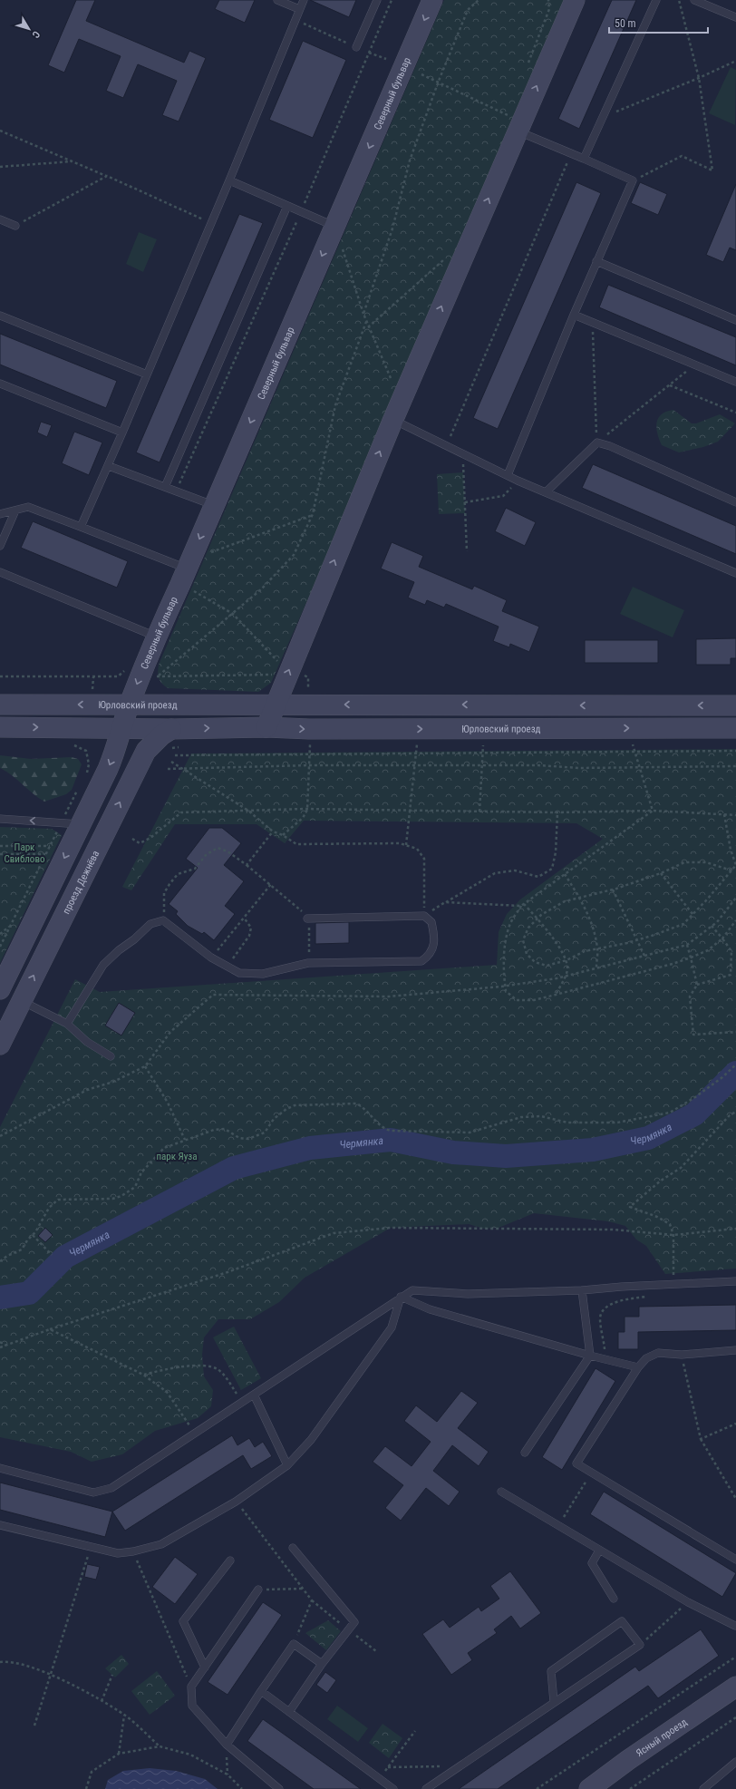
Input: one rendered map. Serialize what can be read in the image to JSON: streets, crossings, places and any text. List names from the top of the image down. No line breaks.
{"streets":{"main road":["Северный бульвар","Юрловский проезд","проезд Дежнёва","Ясный проезд"]},"crossings":[["Северный бульвар","Юрловский проезд"],["Юрловский проезд","проезд Дежнёва"]],"water":["Чермянка"],"parks":["Парк Свиблово","парк Яуза"],"scale_bar":"50 m","north":"bottom right"}
